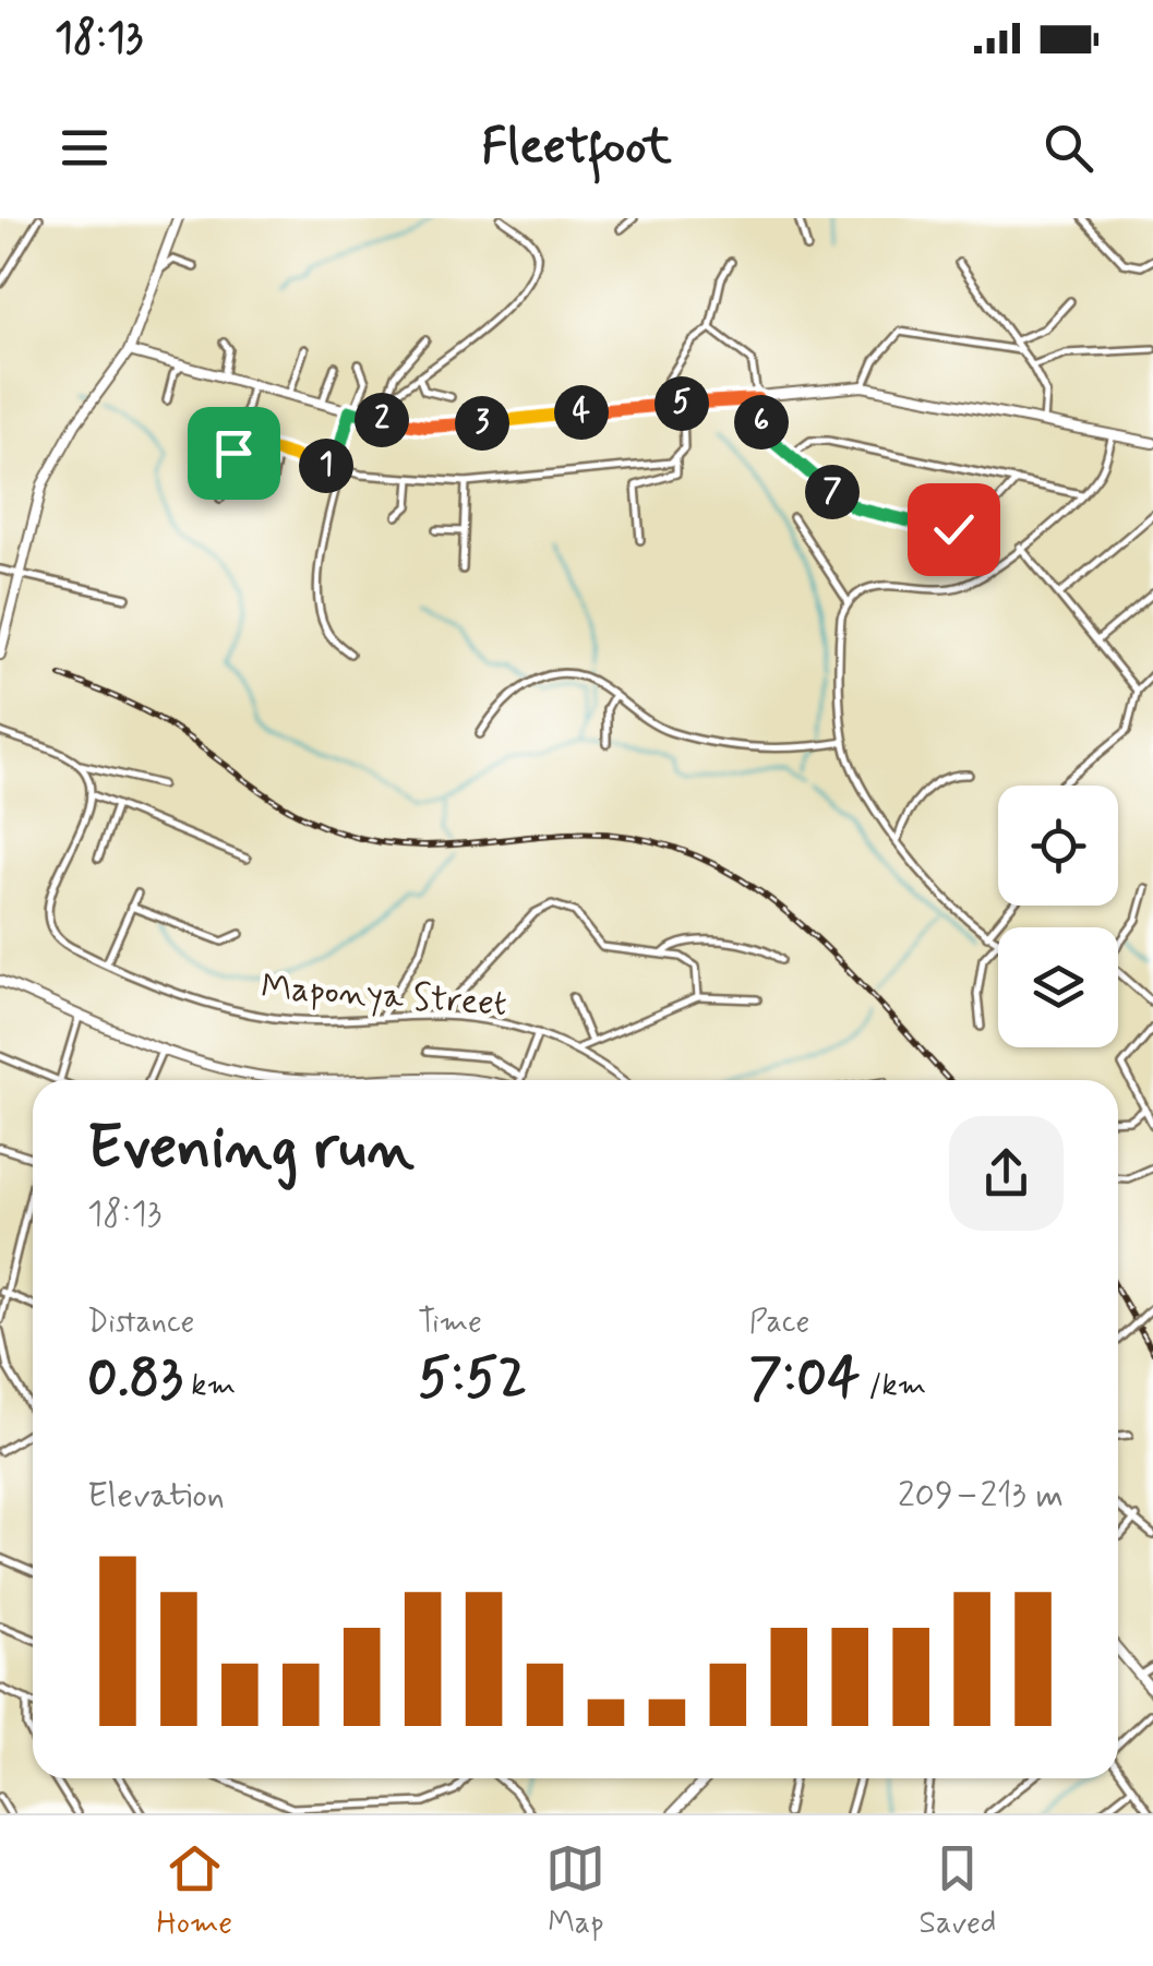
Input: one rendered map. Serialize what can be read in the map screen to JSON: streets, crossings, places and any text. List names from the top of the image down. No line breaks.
{"streets":{"street":["Maponya Street"]},"page":{"status":"18:13","header":"Fleetfoot","pins":["5","4","2","6","3","1","7"],"heading":["Evening run","18:13"],"stats":[["Distance","0.83 km"],["Time","5:52"],["Pace","7:04 /km"]],"chart":["Elevation","209–213 m"],"tabs":["Home","Map","Saved"]}}
